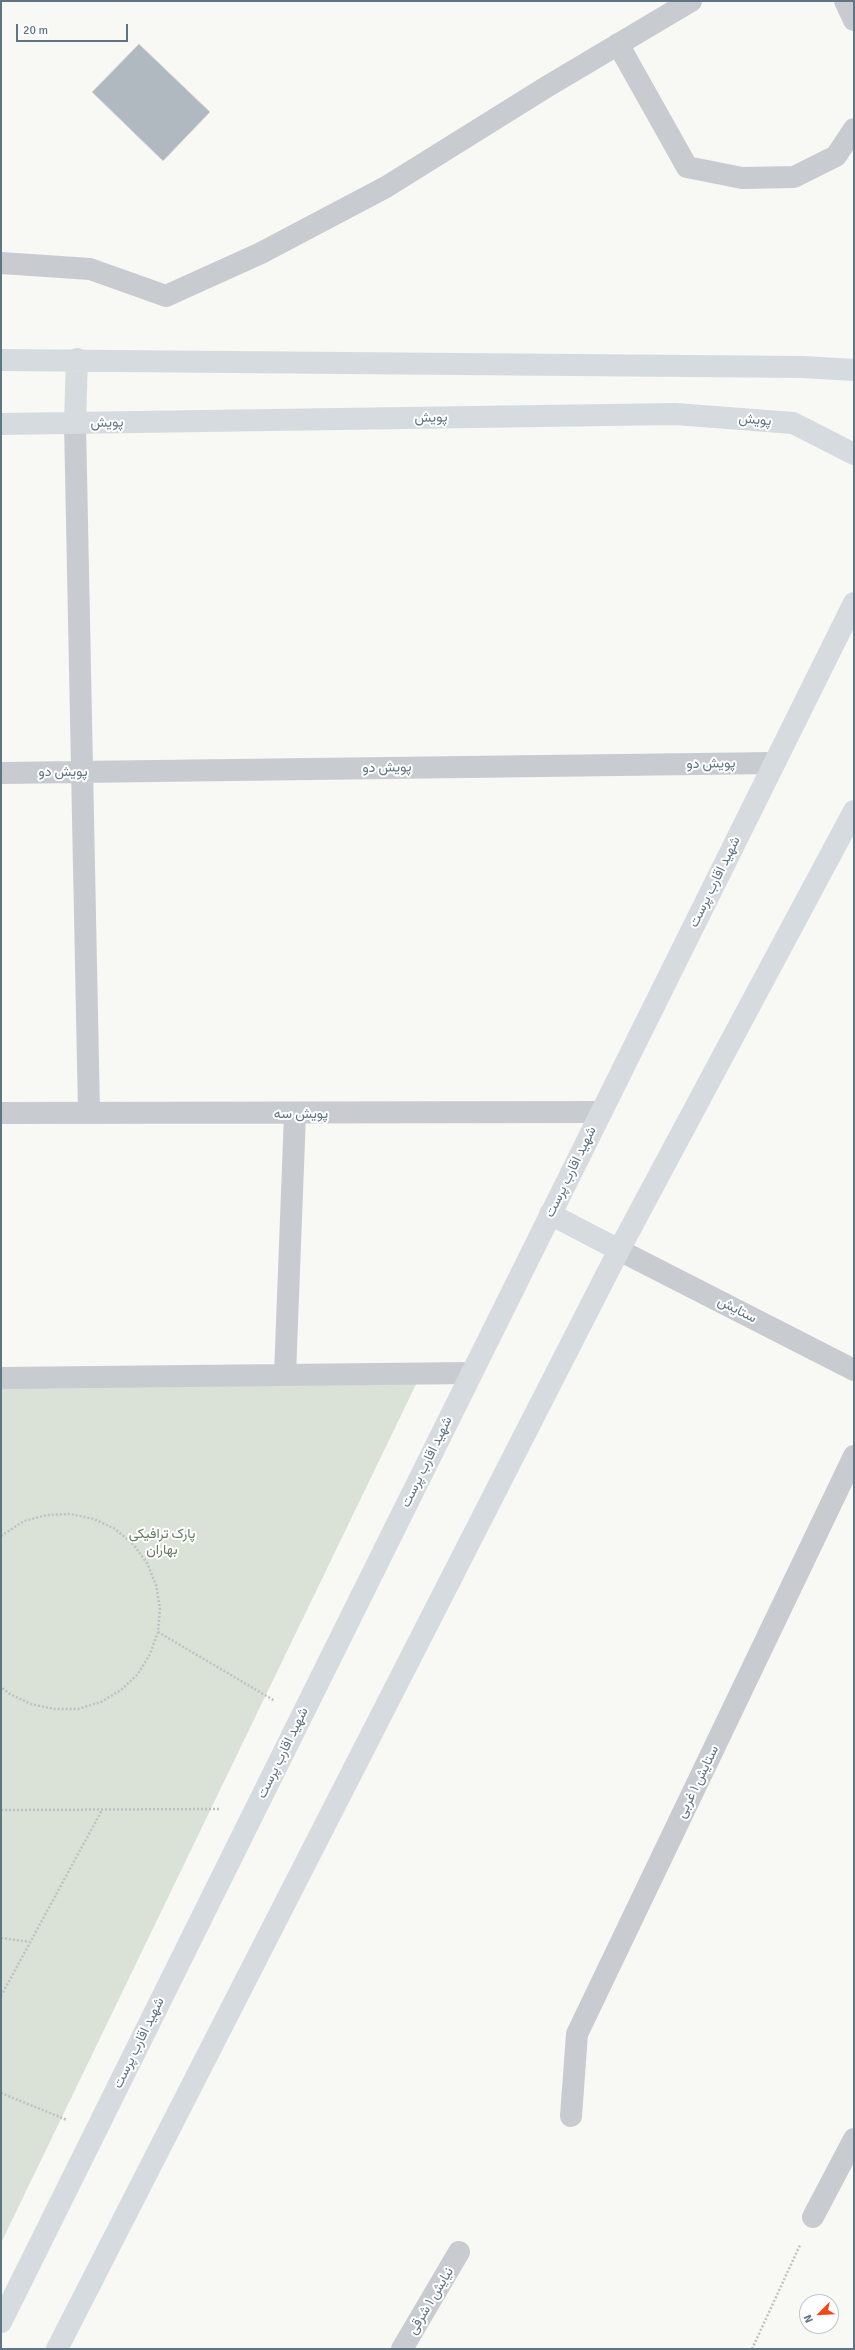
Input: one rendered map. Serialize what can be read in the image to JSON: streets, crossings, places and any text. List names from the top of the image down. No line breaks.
{"streets":{"main road":["پویش","شهید اقارب پرست"],"street":["پویش دو","پویش سه","ستایش","ستایش ۱ غربی","نیایش ۱ شرقی"]},"crossings":[["پویش دو","شهید اقارب پرست"],["شهید اقارب پرست","پویش سه"]],"parks":["پارک ترافیکی بهاران"],"scale_bar":"20 m","north":"bottom left"}
